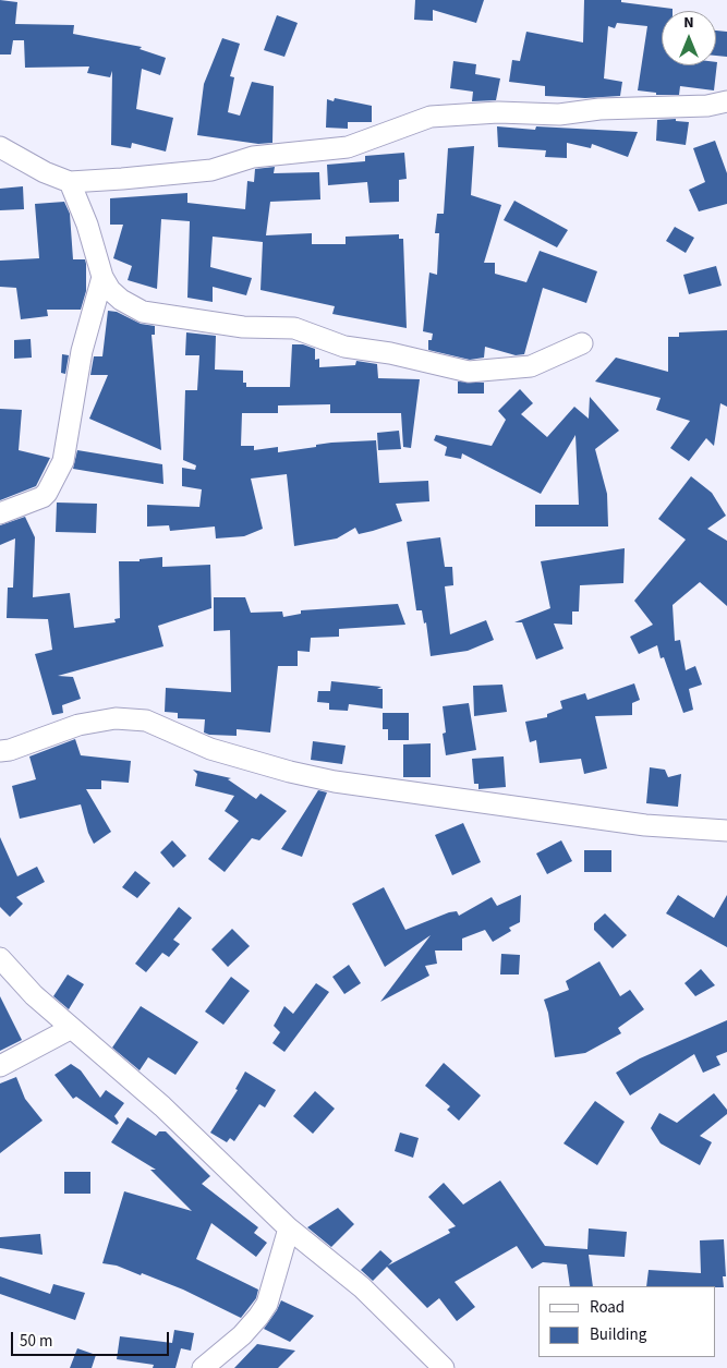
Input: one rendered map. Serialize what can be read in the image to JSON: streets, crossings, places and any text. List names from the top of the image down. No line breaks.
{"legend":["Road","Building"],"scale_bar":"50 m","north":"top"}
